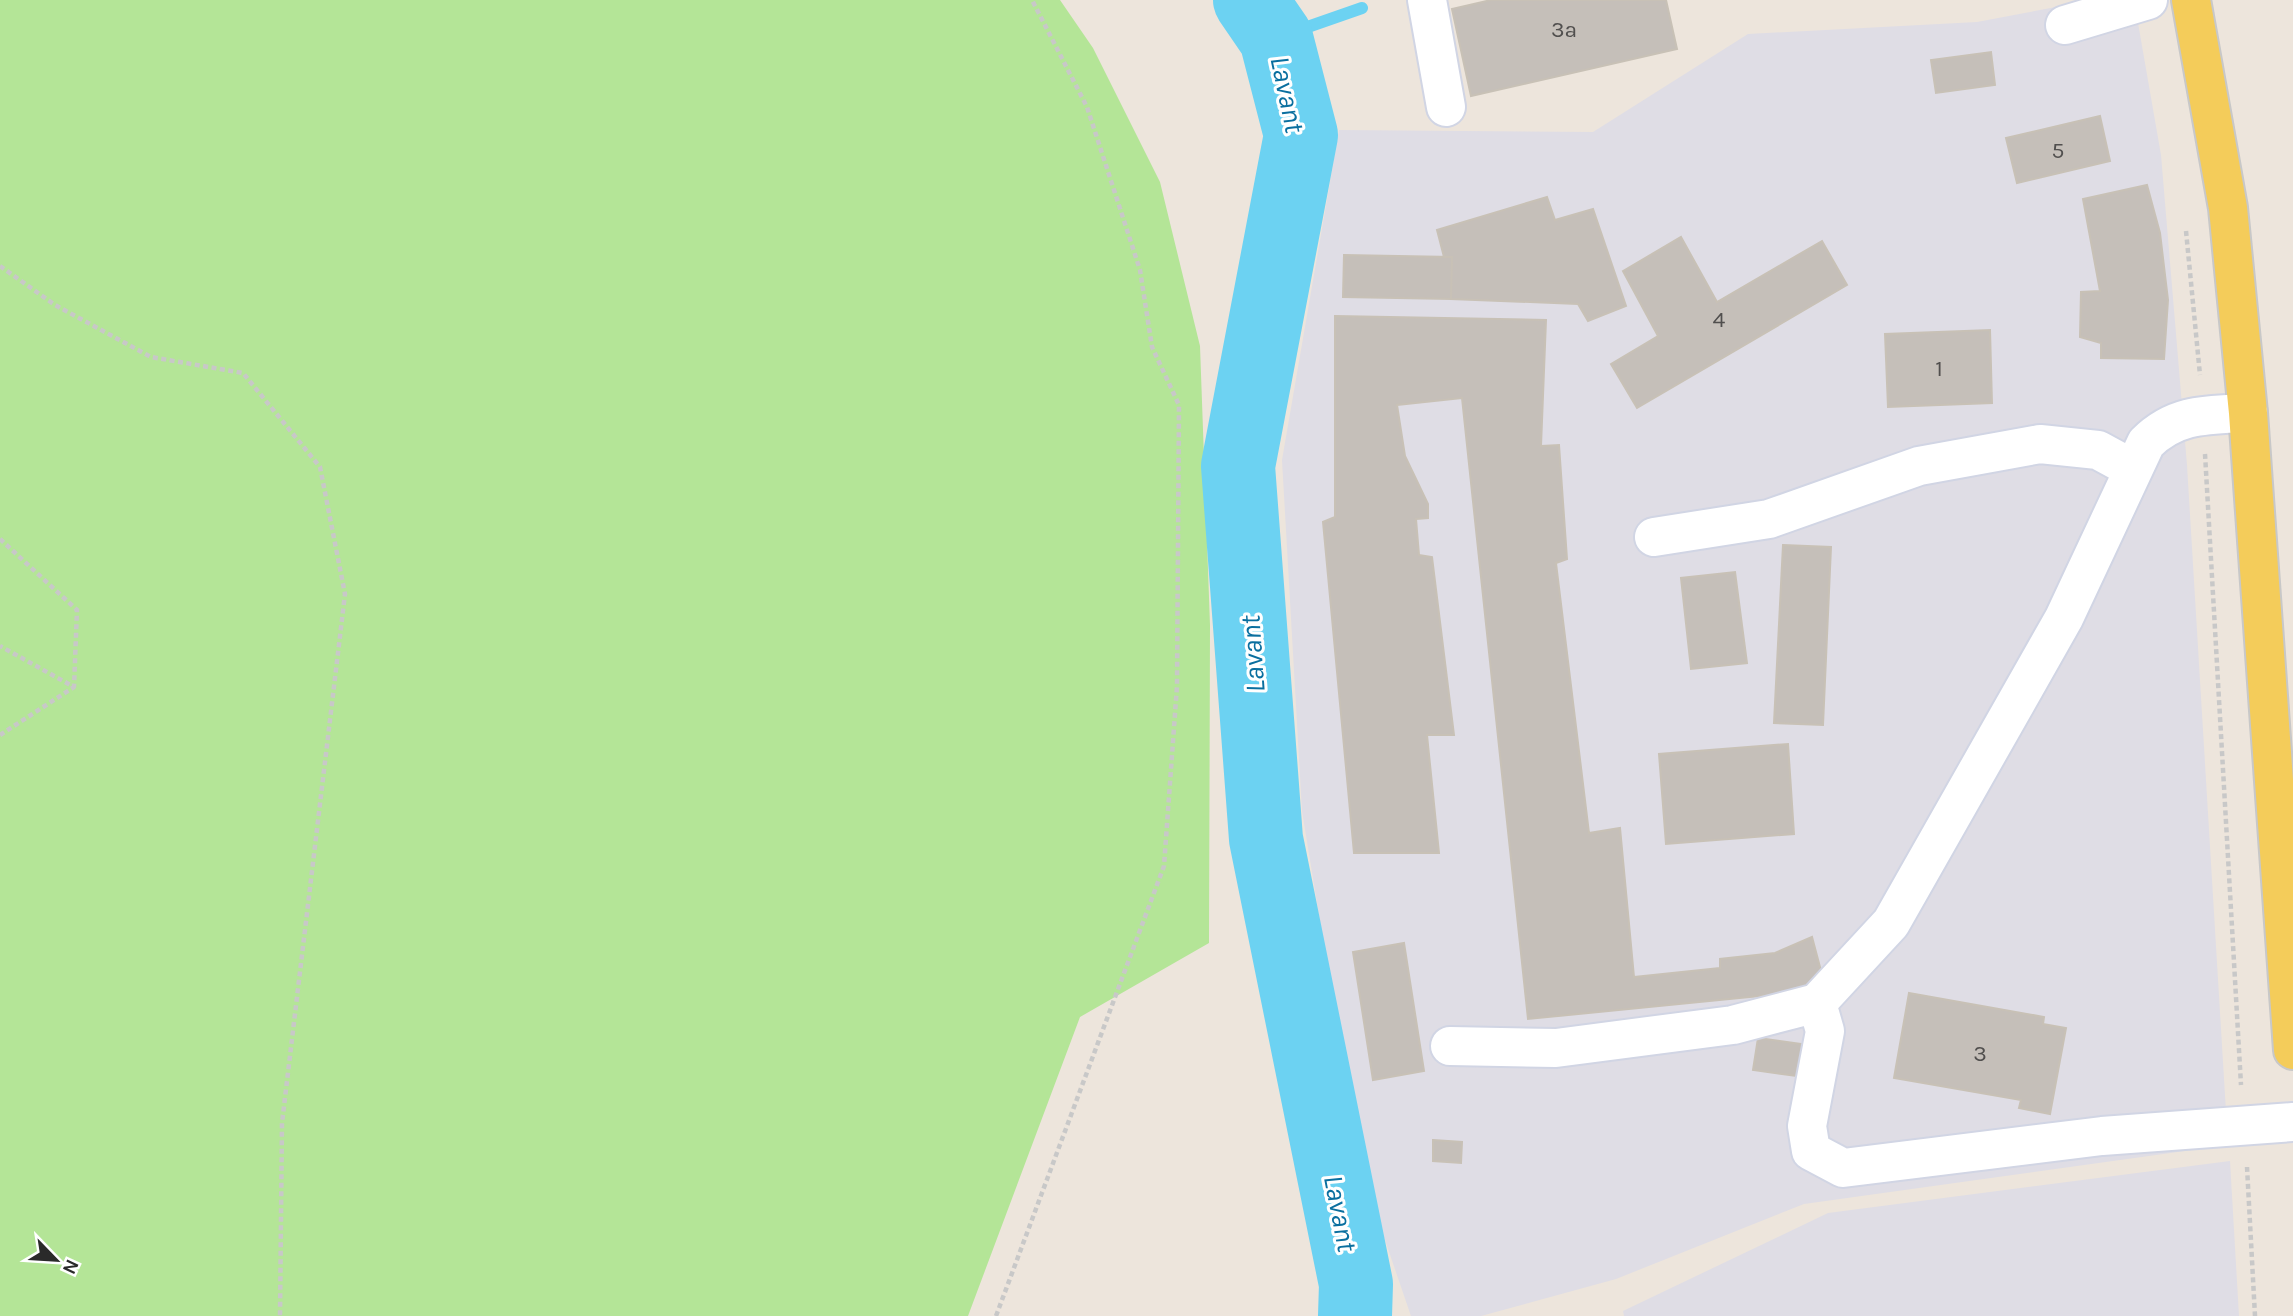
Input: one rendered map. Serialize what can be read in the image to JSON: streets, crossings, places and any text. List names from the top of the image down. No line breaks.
{"water":["Lavant"],"house_numbers":["3a","5","4","1","3"],"north":"bottom right"}
